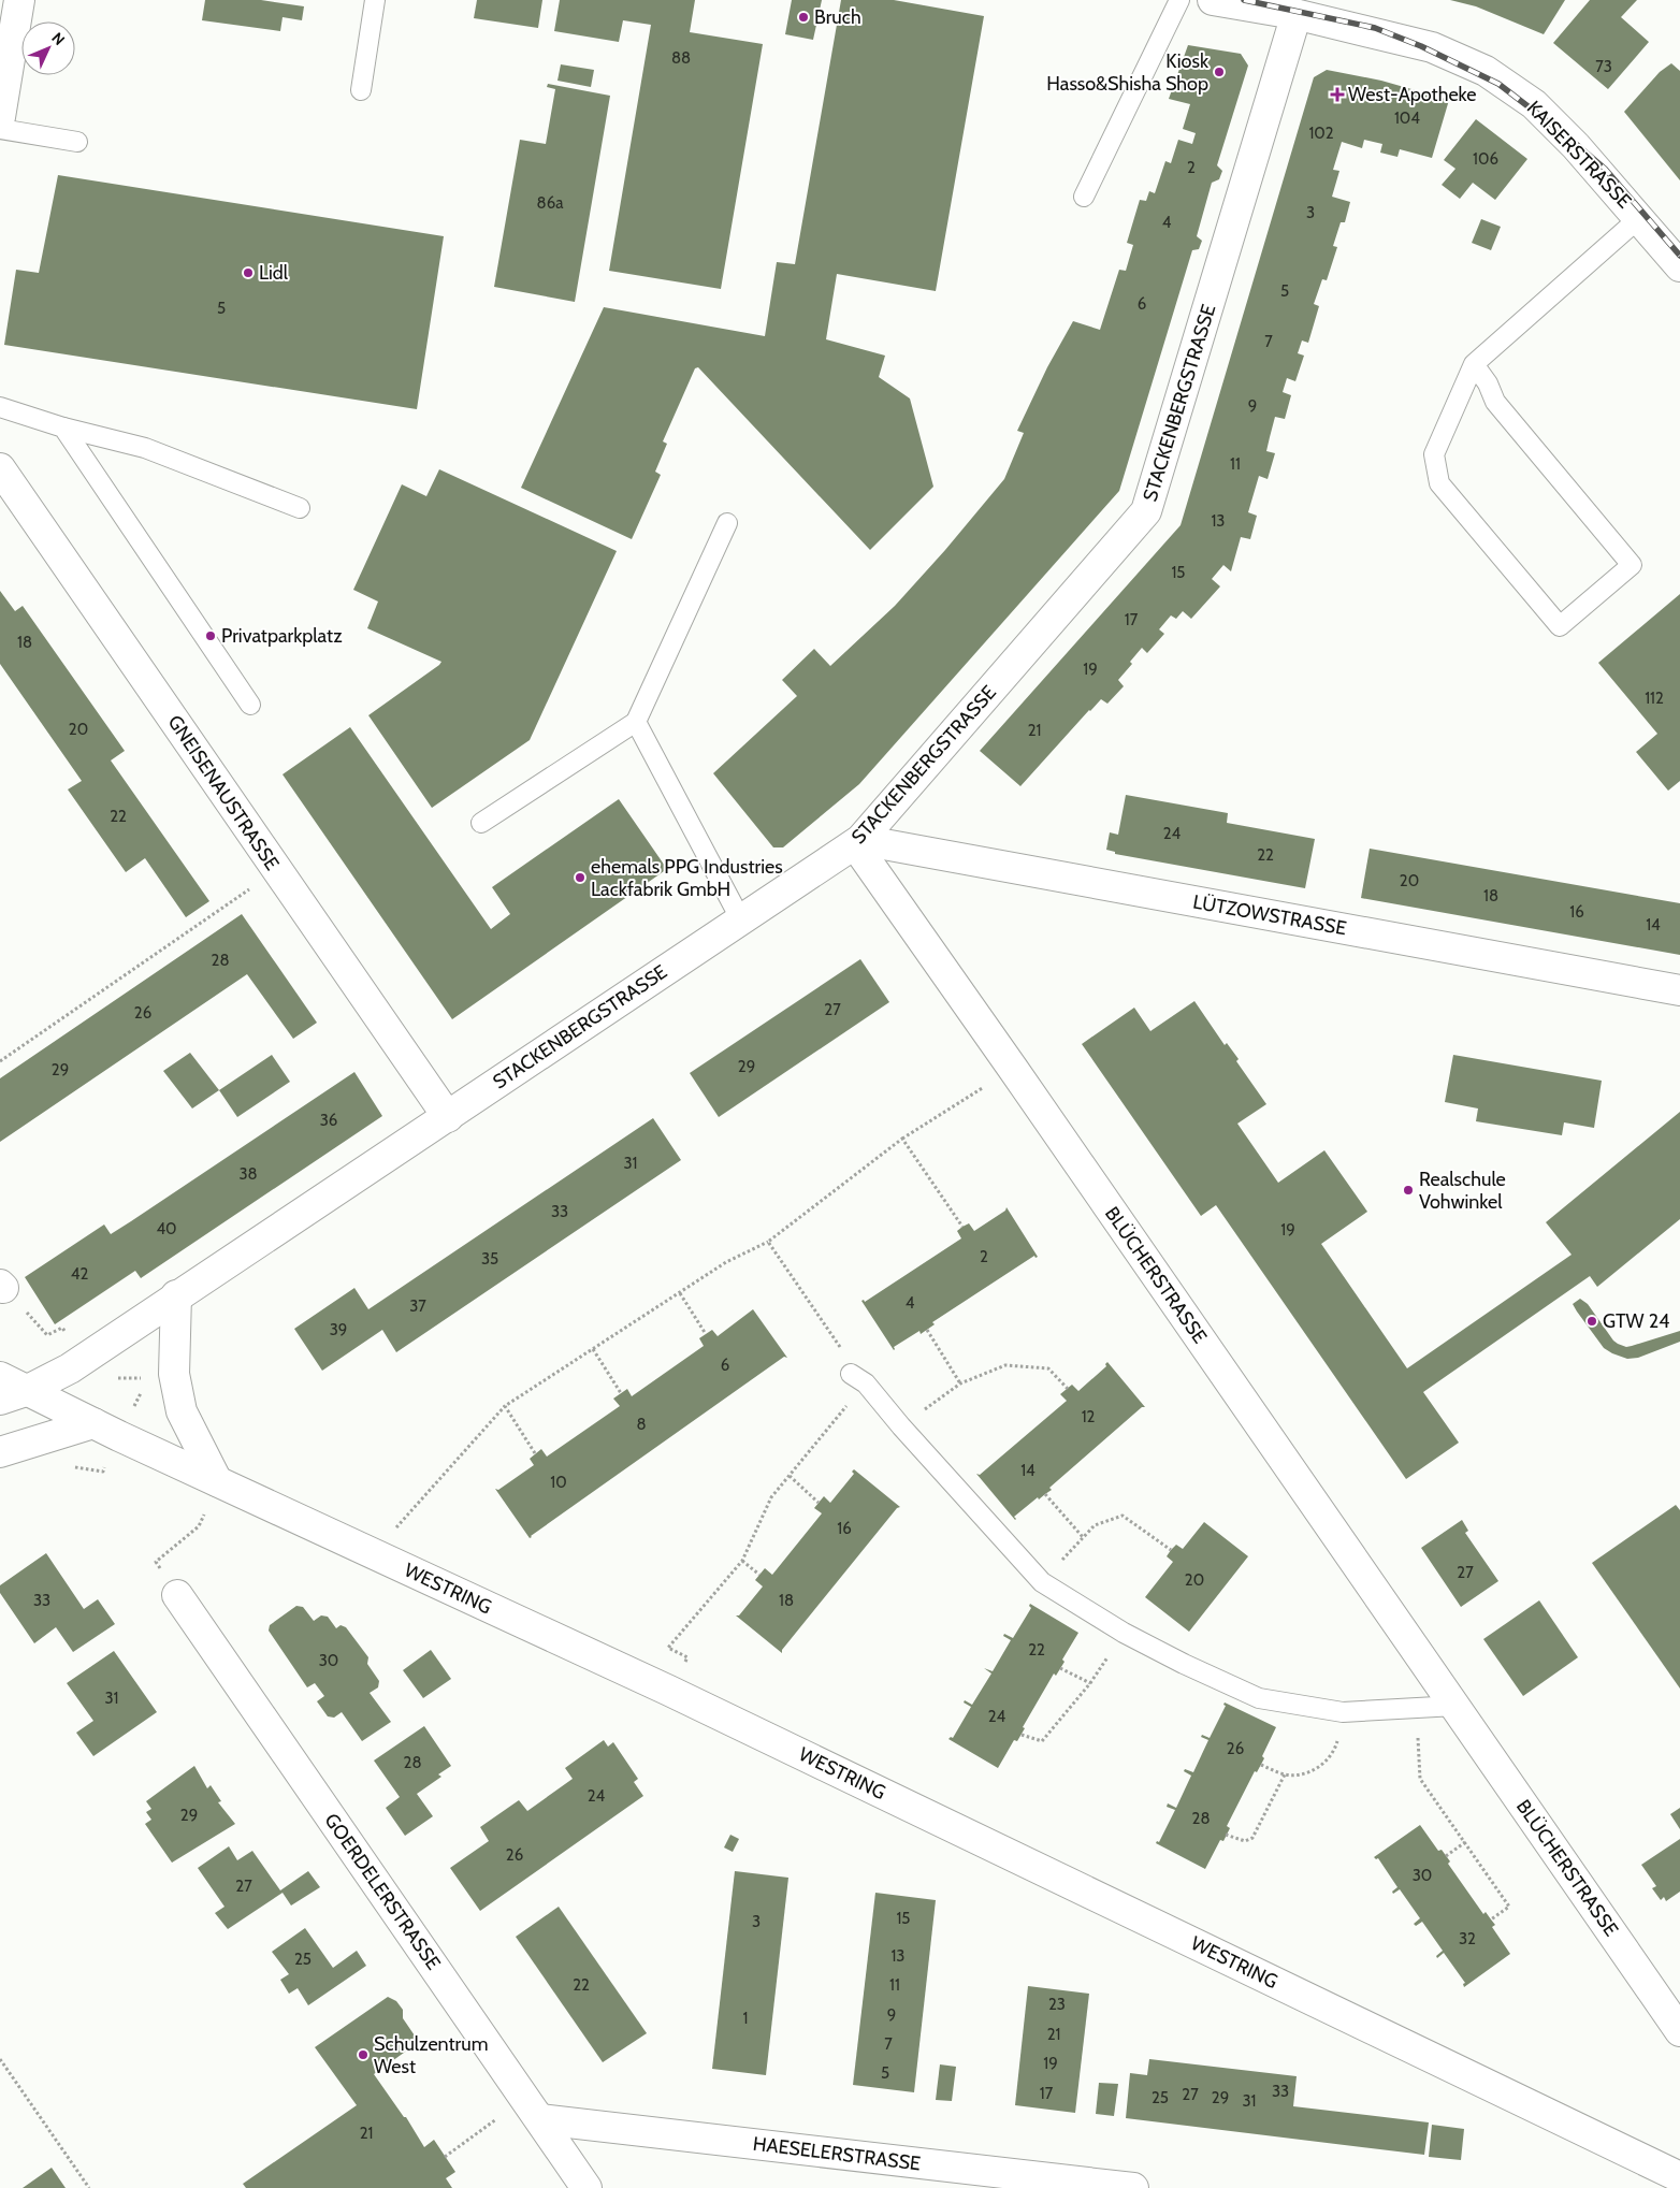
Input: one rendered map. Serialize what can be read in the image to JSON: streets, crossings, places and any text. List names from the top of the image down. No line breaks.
{"streets":{"street":["KAISERSTRASSE","STACKENBERGSTRASSE","GNEISENAUSTRASSE","LÜTZOWSTRASSE","BLÜCHERSTRASSE","WESTRING","GOERDELERSTRASSE","HAESELERSTRASSE"]},"crossings":[["KAISERSTRASSE","STACKENBERGSTRASSE"],["STACKENBERGSTRASSE","GNEISENAUSTRASSE"],["STACKENBERGSTRASSE","LÜTZOWSTRASSE"],["STACKENBERGSTRASSE","BLÜCHERSTRASSE"],["STACKENBERGSTRASSE","WESTRING"],["LÜTZOWSTRASSE","BLÜCHERSTRASSE"],["GOERDELERSTRASSE","HAESELERSTRASSE"]],"places":{"other":["Bruch","Kiosk Hasso&Shisha Shop","Lidl","Privatparkplatz","ehemals PPG Industries Lackfabrik GmbH","Realschule Vohwinkel","GTW 24","Schulzentrum West"],"health":["West-Apotheke"]},"house_numbers":["88","73","104","102","106","2","86a","3","4","5","6","5","7","9","11","13","15","17","18","19","112","20","21","22","24","22","20","18","16","14","28","27","26","29","29","36","31","38","33","40","19","2","35","42","4","37","39","6","12","8","14","10","16","27","20","33","18","22","30","31","24","26","28","24","29","28","26","30","27","15","3","32","13","25","22","11","23","9","1","21","7","19","5","33","17","27","25","29","31","21"],"north":"top right"}
